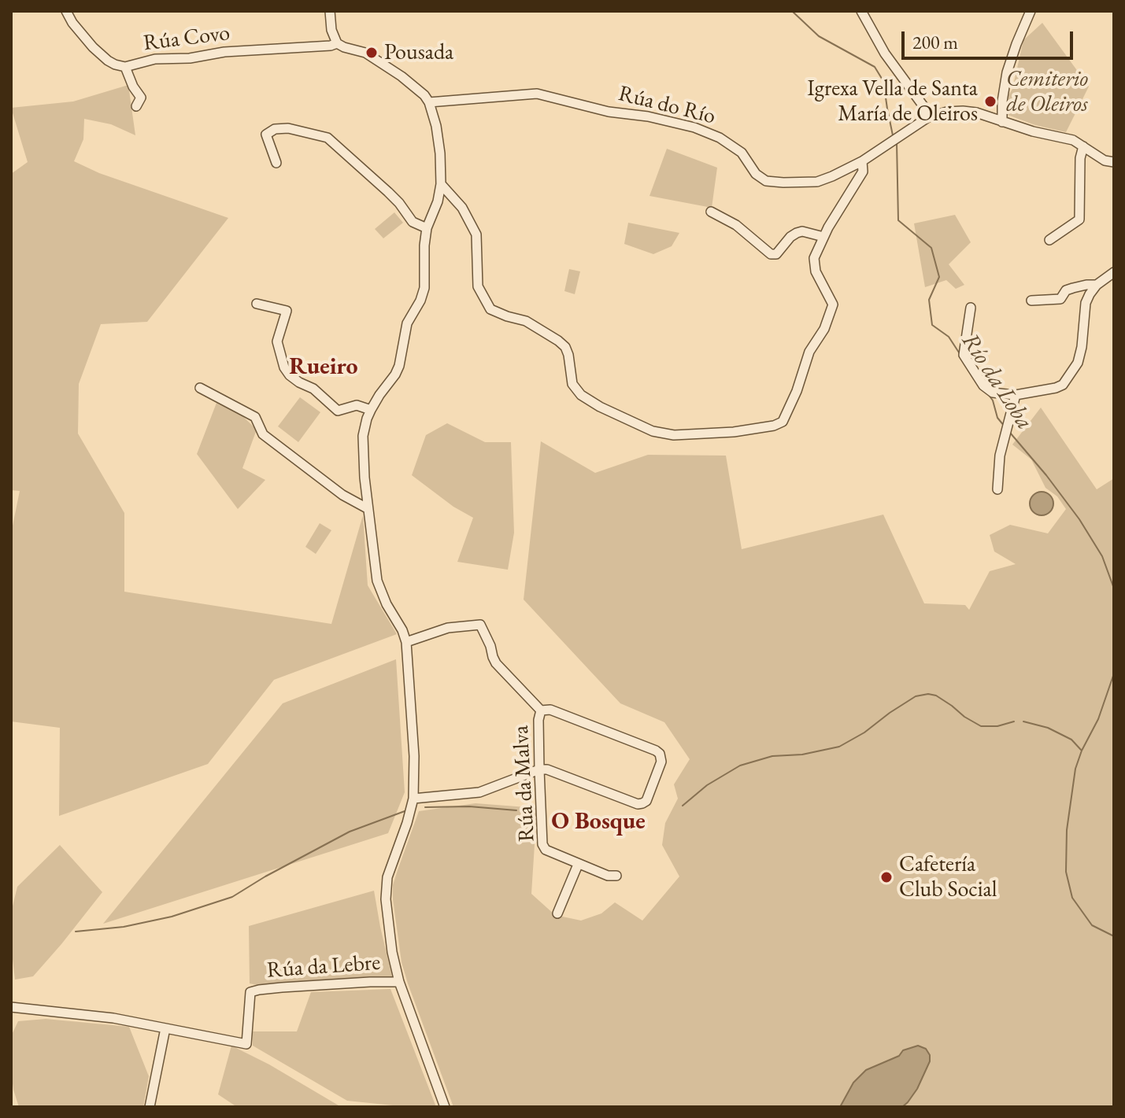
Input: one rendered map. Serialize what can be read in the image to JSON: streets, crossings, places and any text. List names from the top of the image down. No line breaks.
{"streets":{"street":["Rúa Covo","Rúa do Río","Rúa da Malva","Rúa da Lebre"]},"districts":["Rueiro","O Bosque"],"water":["Río da Loba"],"parks":["Cemiterio de Oleiros"],"places":["Pousada","Igrexa Vella de Santa María de Oleiros","Cafetería Club Social"],"scale_bar":"200 m"}
